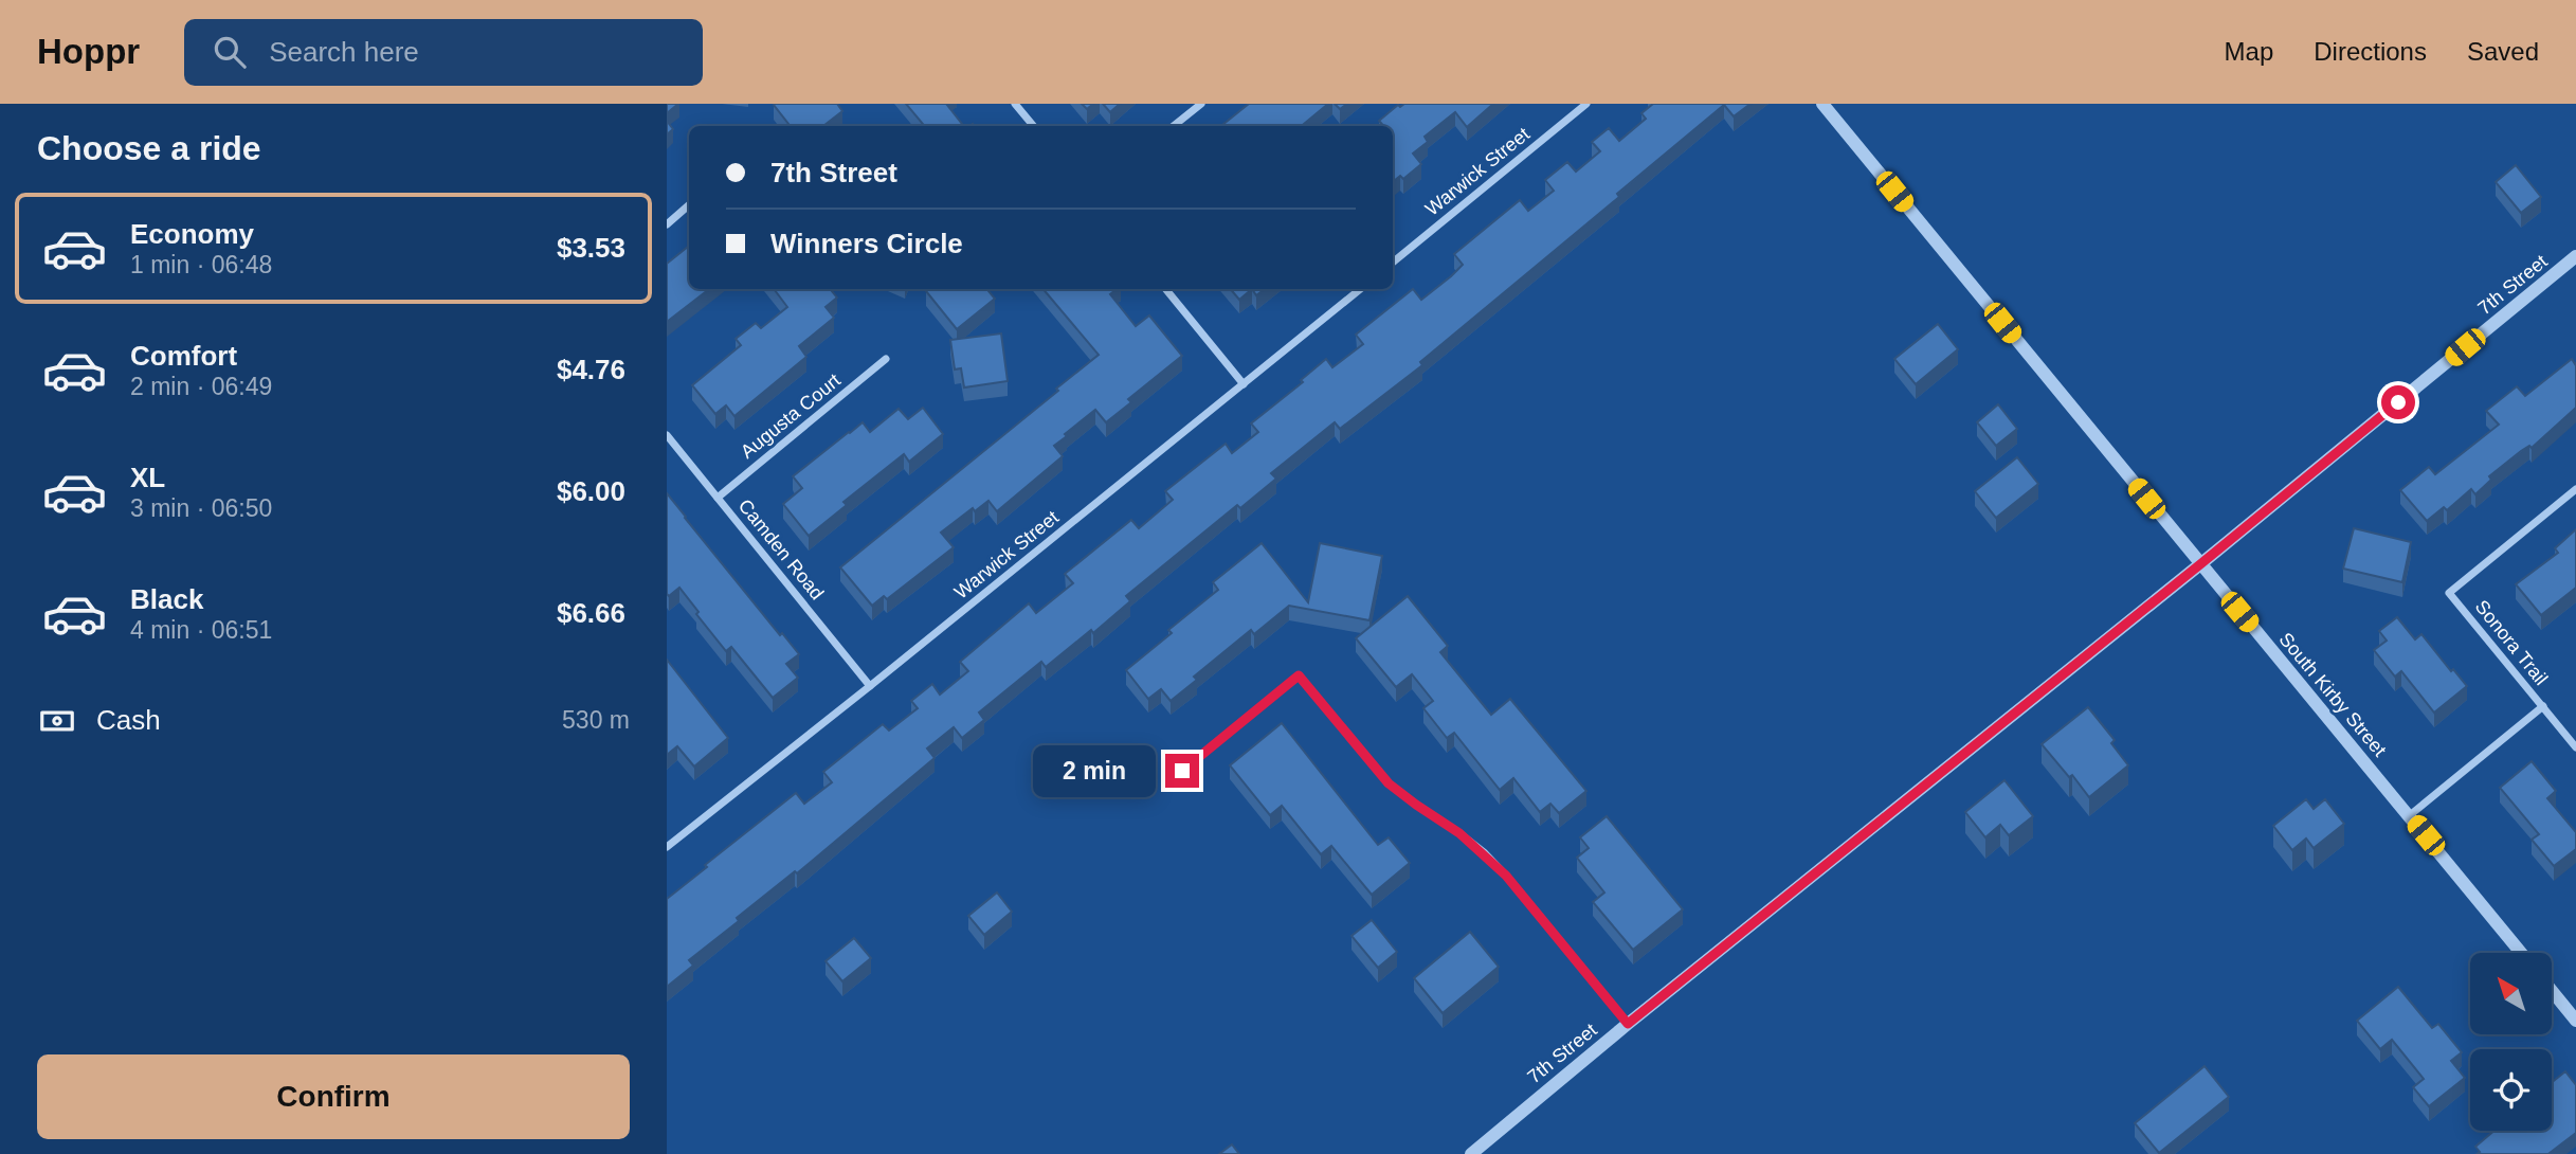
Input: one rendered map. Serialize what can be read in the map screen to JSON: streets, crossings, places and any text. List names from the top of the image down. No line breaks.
{"streets":{"street":["Warwick Street","7th Street","Augusta Court","Camden Road","Sonora Trail","South Kirby Street"]},"crossings":[["Warwick Street","Camden Road"],["7th Street","South Kirby Street"],["Augusta Court","Camden Road"]],"north":"top left","page":{"header":"Hoppr","search":"Search here","nav":["Map","Directions","Saved"],"heading":"Choose a ride","banner":["7th Street","Winners Circle"],"list":[{"name":"Economy","note":"1 min · 06:48","value":"$3.53"},{"name":"Comfort","note":"2 min · 06:49","value":"$4.76"},{"name":"XL","note":"3 min · 06:50","value":"$6.00"},{"name":"Black","note":"4 min · 06:51","value":"$6.66"}],"pay":["Cash","530 m"],"bubble":"2 min","buttons":"Confirm"}}
